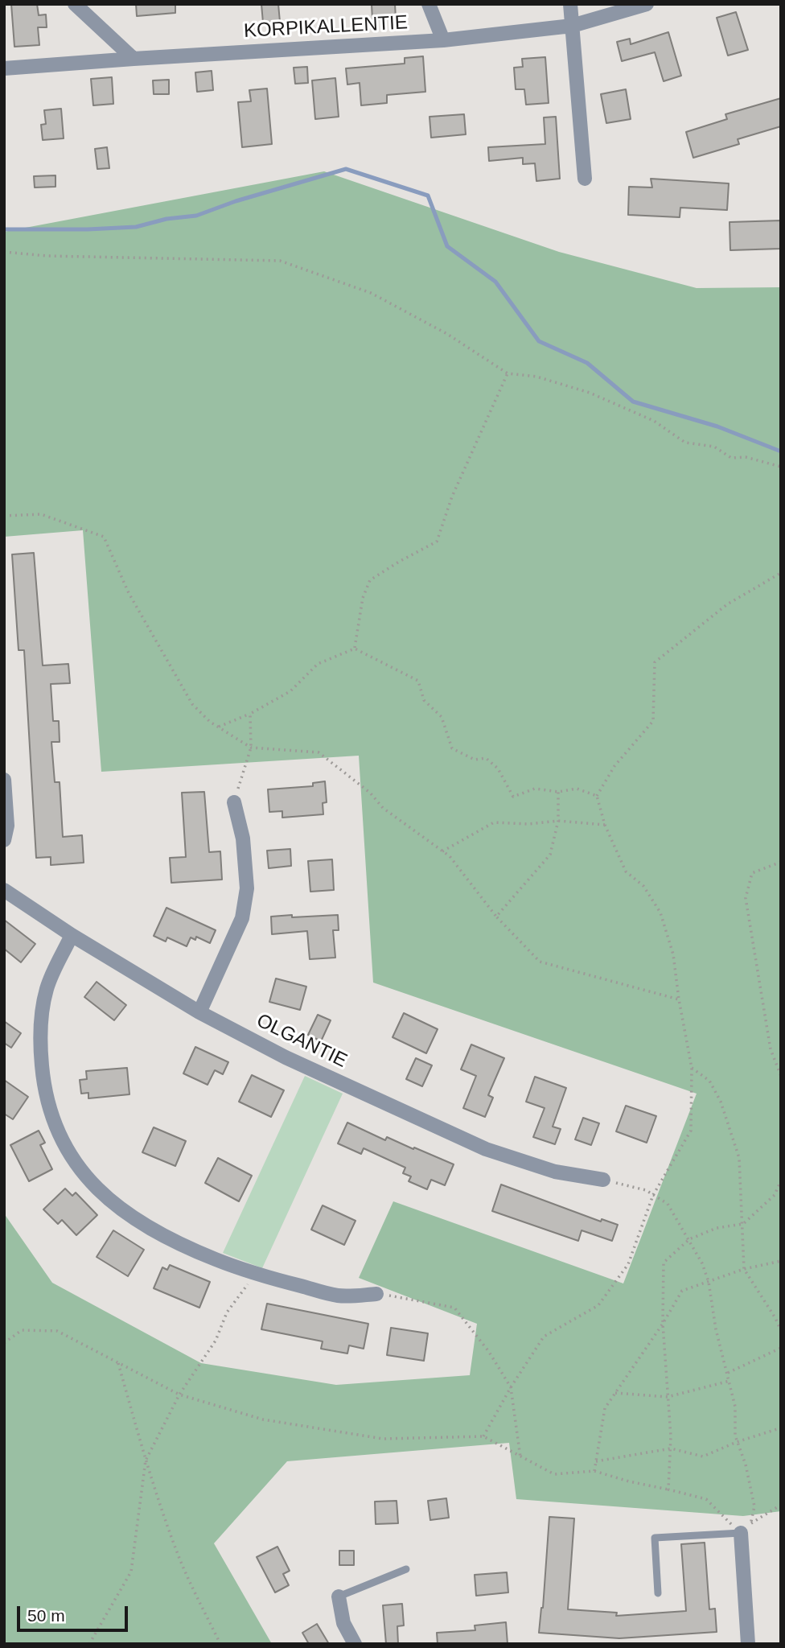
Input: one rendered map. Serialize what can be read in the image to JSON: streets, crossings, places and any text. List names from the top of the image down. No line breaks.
{"streets":{"street":["KORPIKALLENTIE","OLGANTIE"]},"scale_bar":"50 m"}
